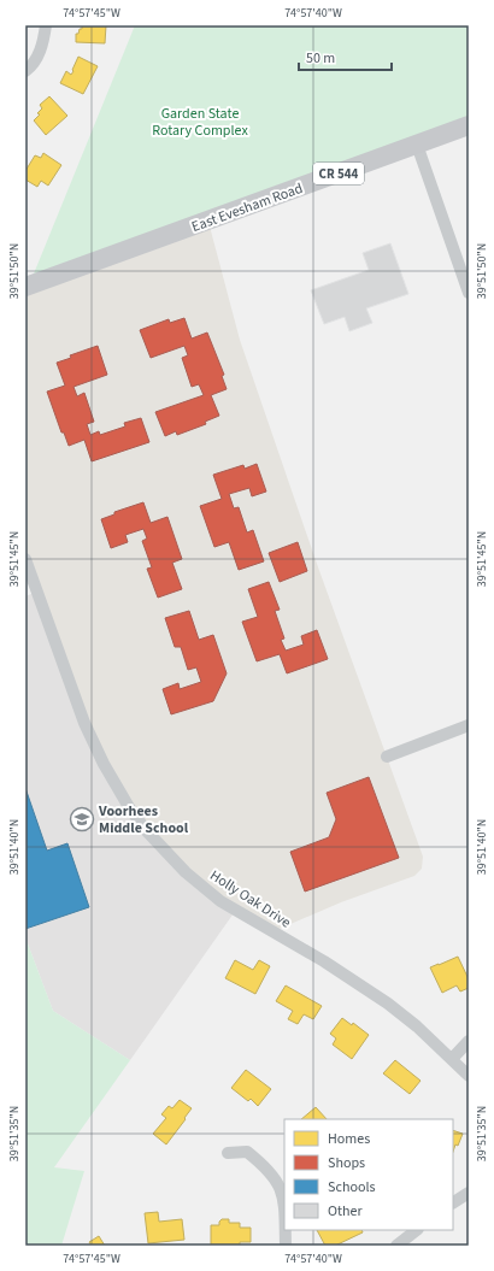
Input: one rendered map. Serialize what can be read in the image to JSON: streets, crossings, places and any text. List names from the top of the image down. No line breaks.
{"streets":{"main road":["CR 544","East Evesham Road"],"street":["Holly Oak Drive"]},"parks":["Garden State Rotary Complex"],"places":{"school or university":["Voorhees Middle School"]},"legend":["Homes","Shops","Schools","Other"],"scale_bar":"50 m","coordinates":["74°57'45\"W","74°57'40\"W","39°51'50\"N","39°51'45\"N","39°51'40\"N","39°51'35\"N"]}
